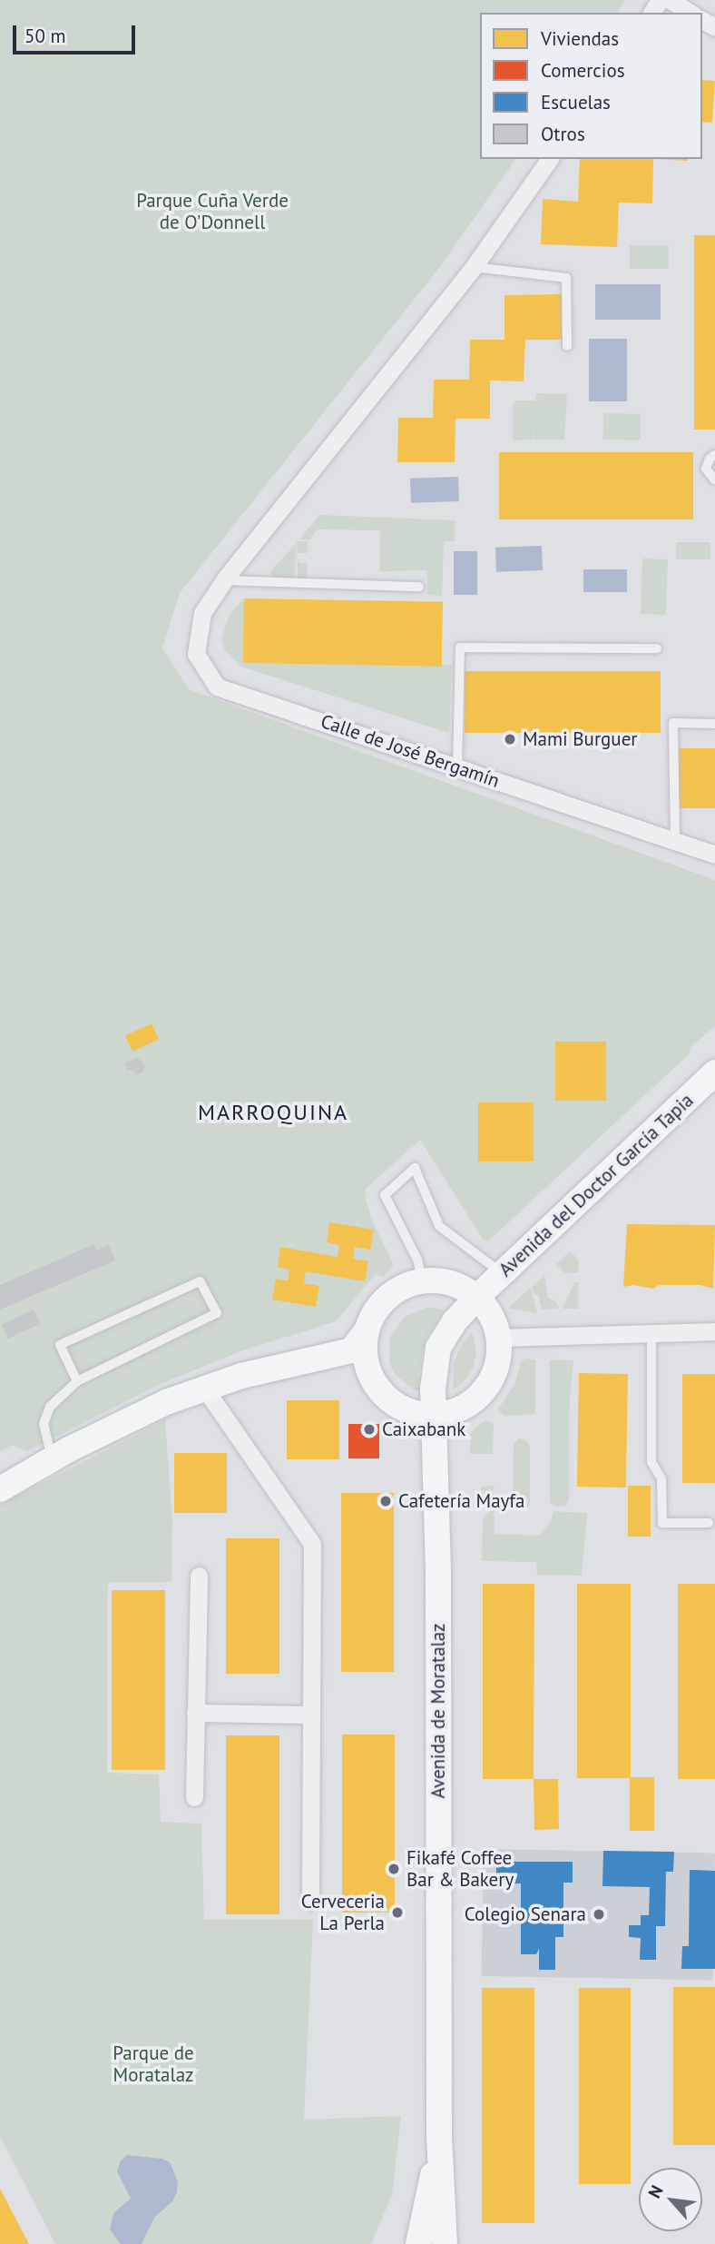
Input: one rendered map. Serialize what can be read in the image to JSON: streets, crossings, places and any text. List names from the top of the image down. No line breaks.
{"streets":{"main road":["Avenida del Doctor García Tapia","Avenida de Moratalaz"],"street":["Calle de José Bergamín"]},"crossings":[["Avenida del Doctor García Tapia","Avenida de Moratalaz"]],"districts":["MARROQUINA"],"parks":["Parque Cuña Verde de O'Donnell","Parque de Moratalaz"],"places":["Mami Burguer","Caixabank","Cafetería Mayfa","Fikafé Coffee Bar & Bakery","Cerveceria La Perla","Colegio Senara"],"legend":["Viviendas","Comercios","Escuelas","Otros"],"scale_bar":"50 m","north":"top left"}
